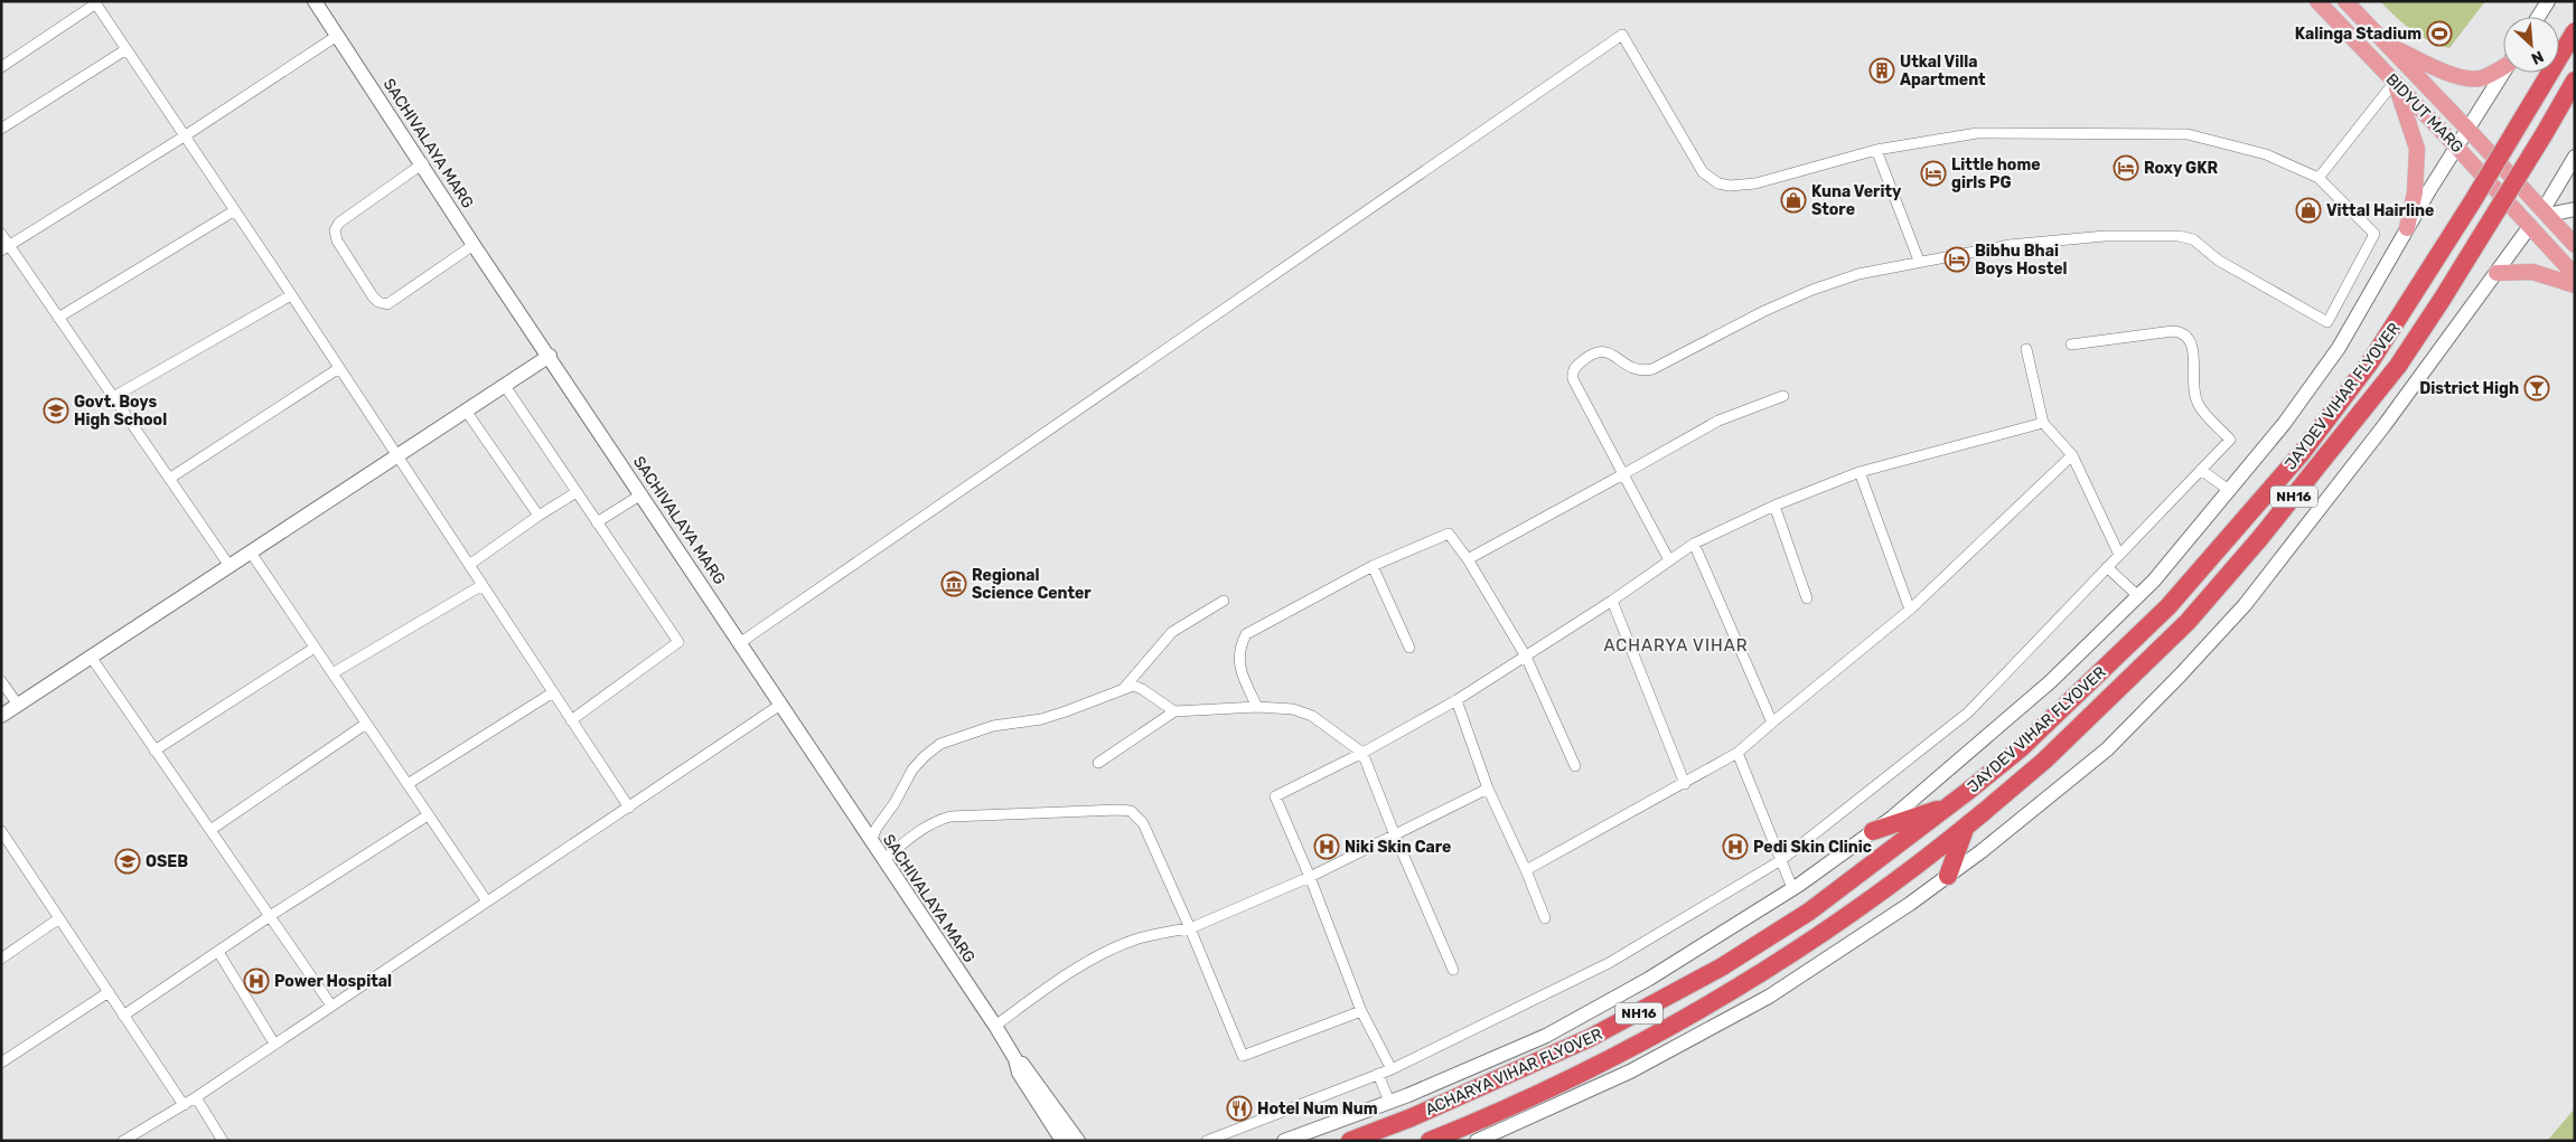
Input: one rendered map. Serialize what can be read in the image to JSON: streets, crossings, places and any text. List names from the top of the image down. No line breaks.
{"streets":{"highway":["JAYDEV VIHAR FLYOVER","NH16","ACHARYA VIHAR FLYOVER"],"main road":["BIDYUT MARG"],"street":["SACHIVALAYA MARG"]},"crossings":[["JAYDEV VIHAR FLYOVER","ACHARYA VIHAR FLYOVER"]],"districts":["ACHARYA VIHAR"],"places":{"sports":["Kalinga Stadium"],"building":["Utkal Villa Apartment"],"hotel":["Roxy GKR","Little home girls PG","Bibhu Bhai Boys Hostel"],"shop":["Kuna Verity Store","Vittal Hairline"],"bar":["District High"],"school or university":["Govt. Boys High School","OSEB"],"museum":["Regional Science Center"],"hospital":["Niki Skin Care","Pedi Skin Clinic","Power Hospital"],"restaurant":["Hotel Num Num"]},"north":"bottom right"}
